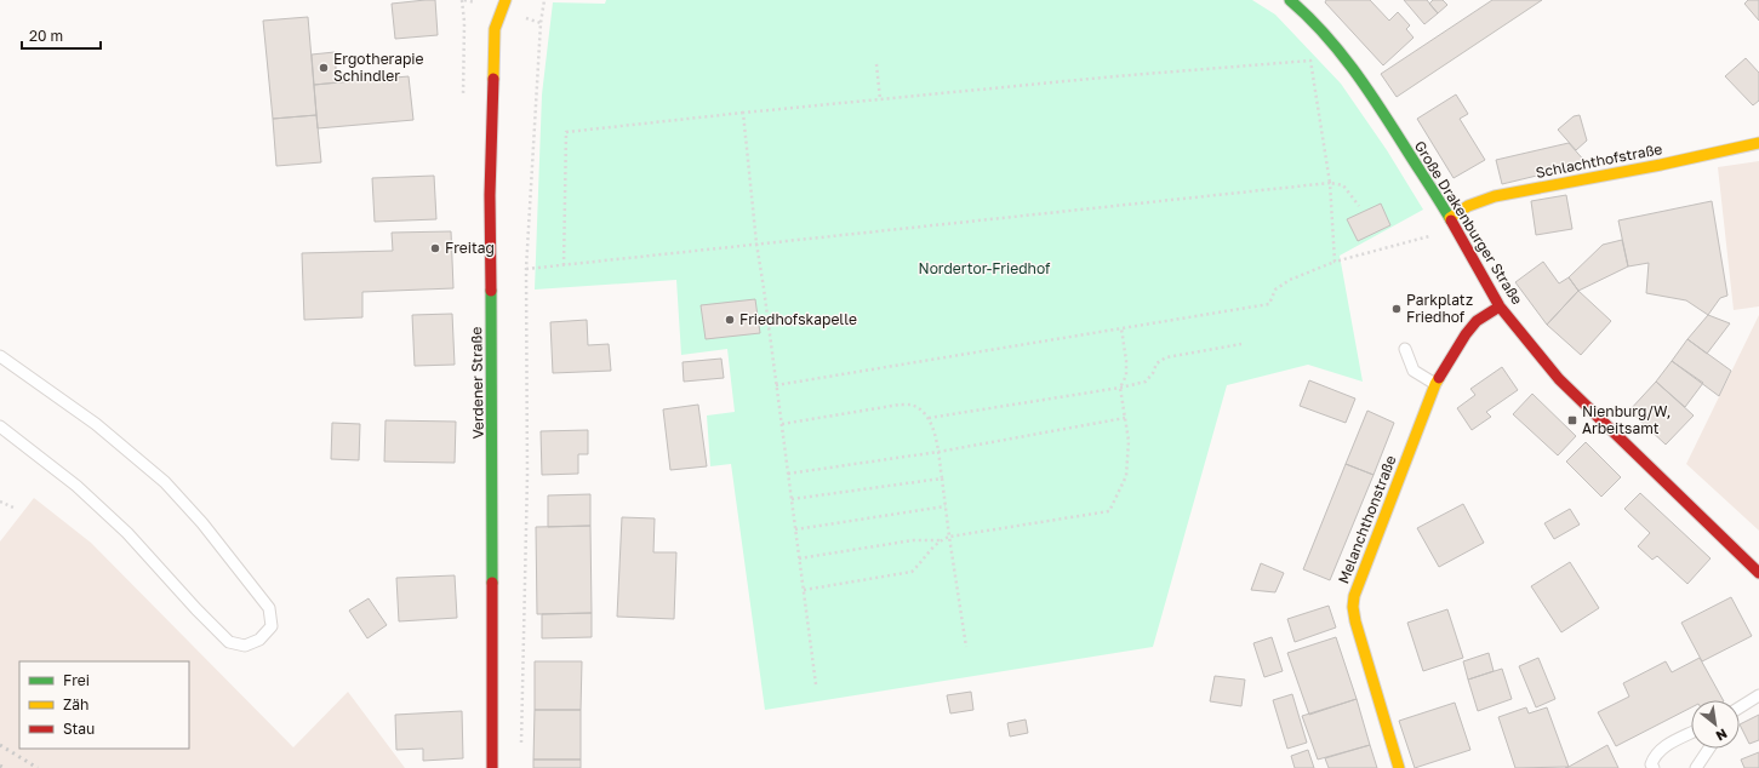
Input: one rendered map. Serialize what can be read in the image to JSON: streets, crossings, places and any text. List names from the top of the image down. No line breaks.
{"streets":{"street":["Schlachthofstraße","Große Drakenburger Straße","Verdener Straße","Melanchthonstraße"]},"crossings":[["Schlachthofstraße","Große Drakenburger Straße"],["Große Drakenburger Straße","Melanchthonstraße"]],"parks":["Nordertor-Friedhof"],"places":{"other":["Ergotherapie Schindler","Freitag","Parkplatz Friedhof","Friedhofskapelle"],"transit":["Nienburg/W, Arbeitsamt"]},"legend":["Frei","Zäh","Stau"],"scale_bar":"20 m","north":"bottom right"}
